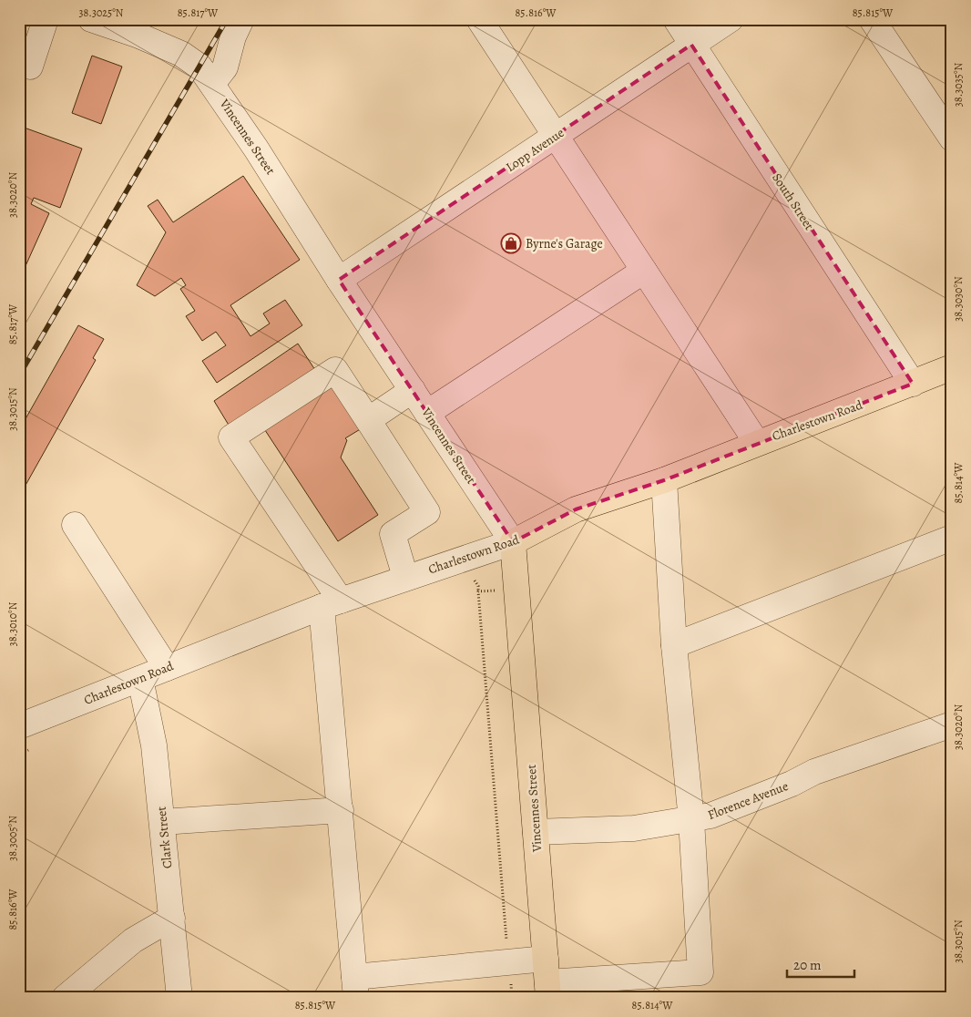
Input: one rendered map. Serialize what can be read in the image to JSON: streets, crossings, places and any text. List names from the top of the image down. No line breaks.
{"streets":{"main road":["Vincennes Street","Charlestown Road"],"street":["Lopp Avenue","South Street","Florence Avenue","Clark Street"]},"crossings":[["Vincennes Street","Lopp Avenue"],["Vincennes Street","Charlestown Road"],["Vincennes Street","Florence Avenue"],["Lopp Avenue","South Street"],["South Street","Charlestown Road"],["Charlestown Road","Clark Street"]],"places":{"shop":["Byrne's Garage"]},"scale_bar":"20 m","coordinates":["38.3025°N","85.817°W","85.816°W","85.815°W","38.3035°N","38.3020°N","38.3030°N","38.3015°N","85.814°W","38.3010°N","38.3005°N"]}
